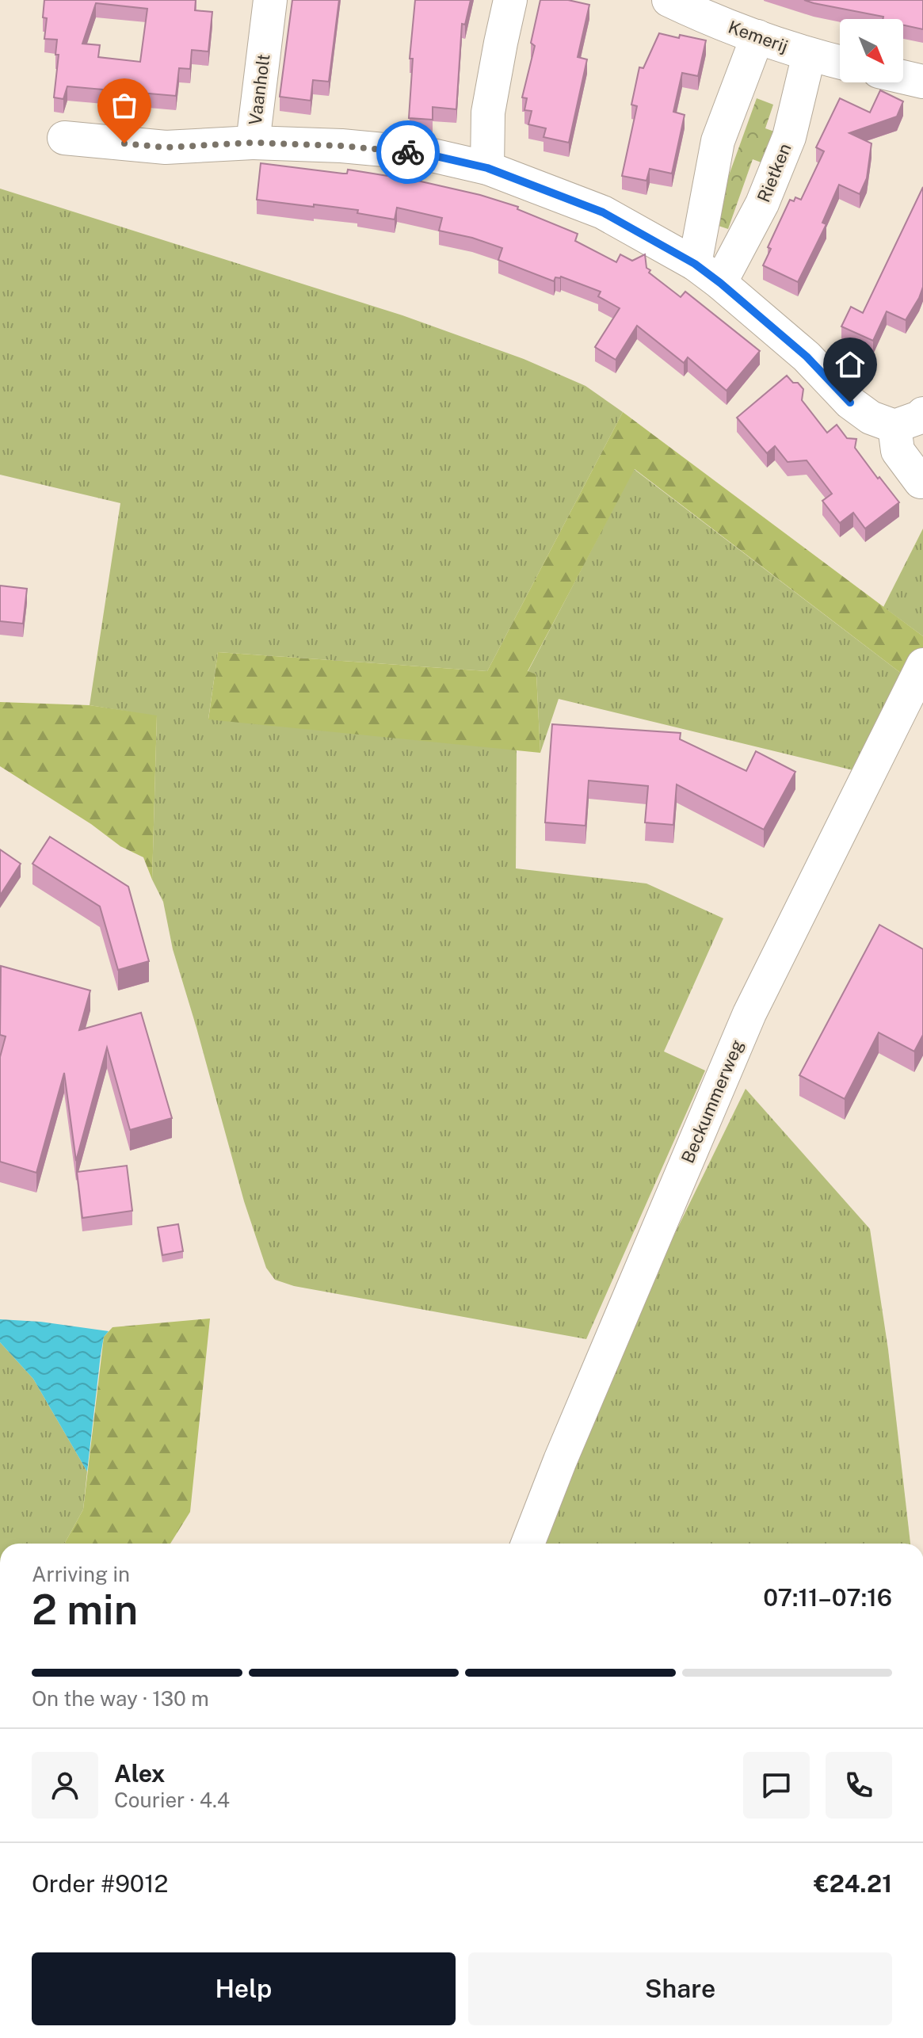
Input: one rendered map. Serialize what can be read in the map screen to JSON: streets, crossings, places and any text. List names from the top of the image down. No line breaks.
{"streets":{"street":["Kemerij","Vaanholt","Rietken","Beckummerweg"]},"crossings":[["Kemerij","Rietken"]],"north":"bottom right","page":{"heading":["2 min","Arriving in","07:11–07:16"],"panel":["Alex","Courier · 4.4","Order #9012","€24.21"],"bar":"On the way · 130 m","buttons":["Help","Share"]}}
